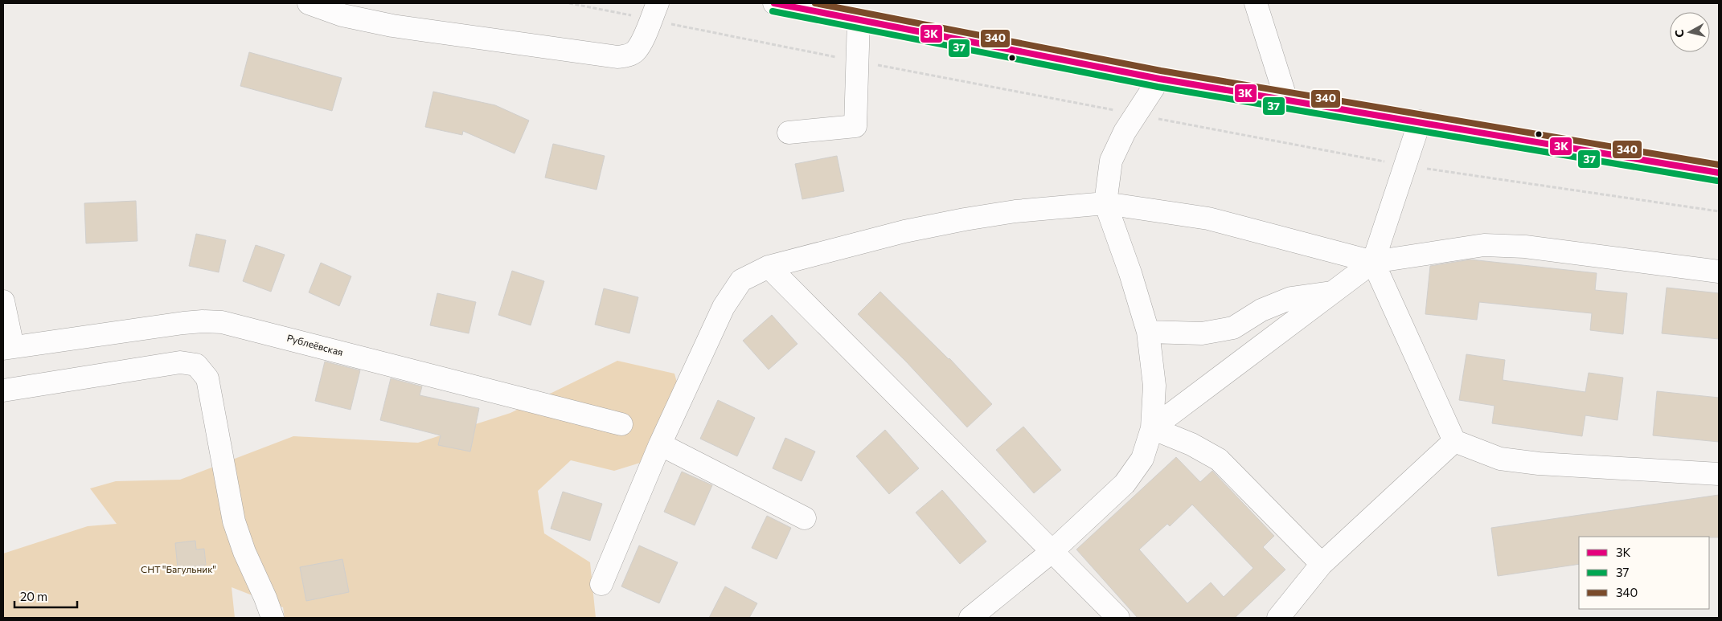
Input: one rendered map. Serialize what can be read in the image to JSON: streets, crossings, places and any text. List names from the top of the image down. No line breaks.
{"streets":{"street":["Рублеёвская"]},"parks":["СНТ \"Багульник\""],"lines":["transit line 3К","transit line 340","transit line 37"],"legend":["3К","37","340"],"scale_bar":"20 m","north":"left"}
